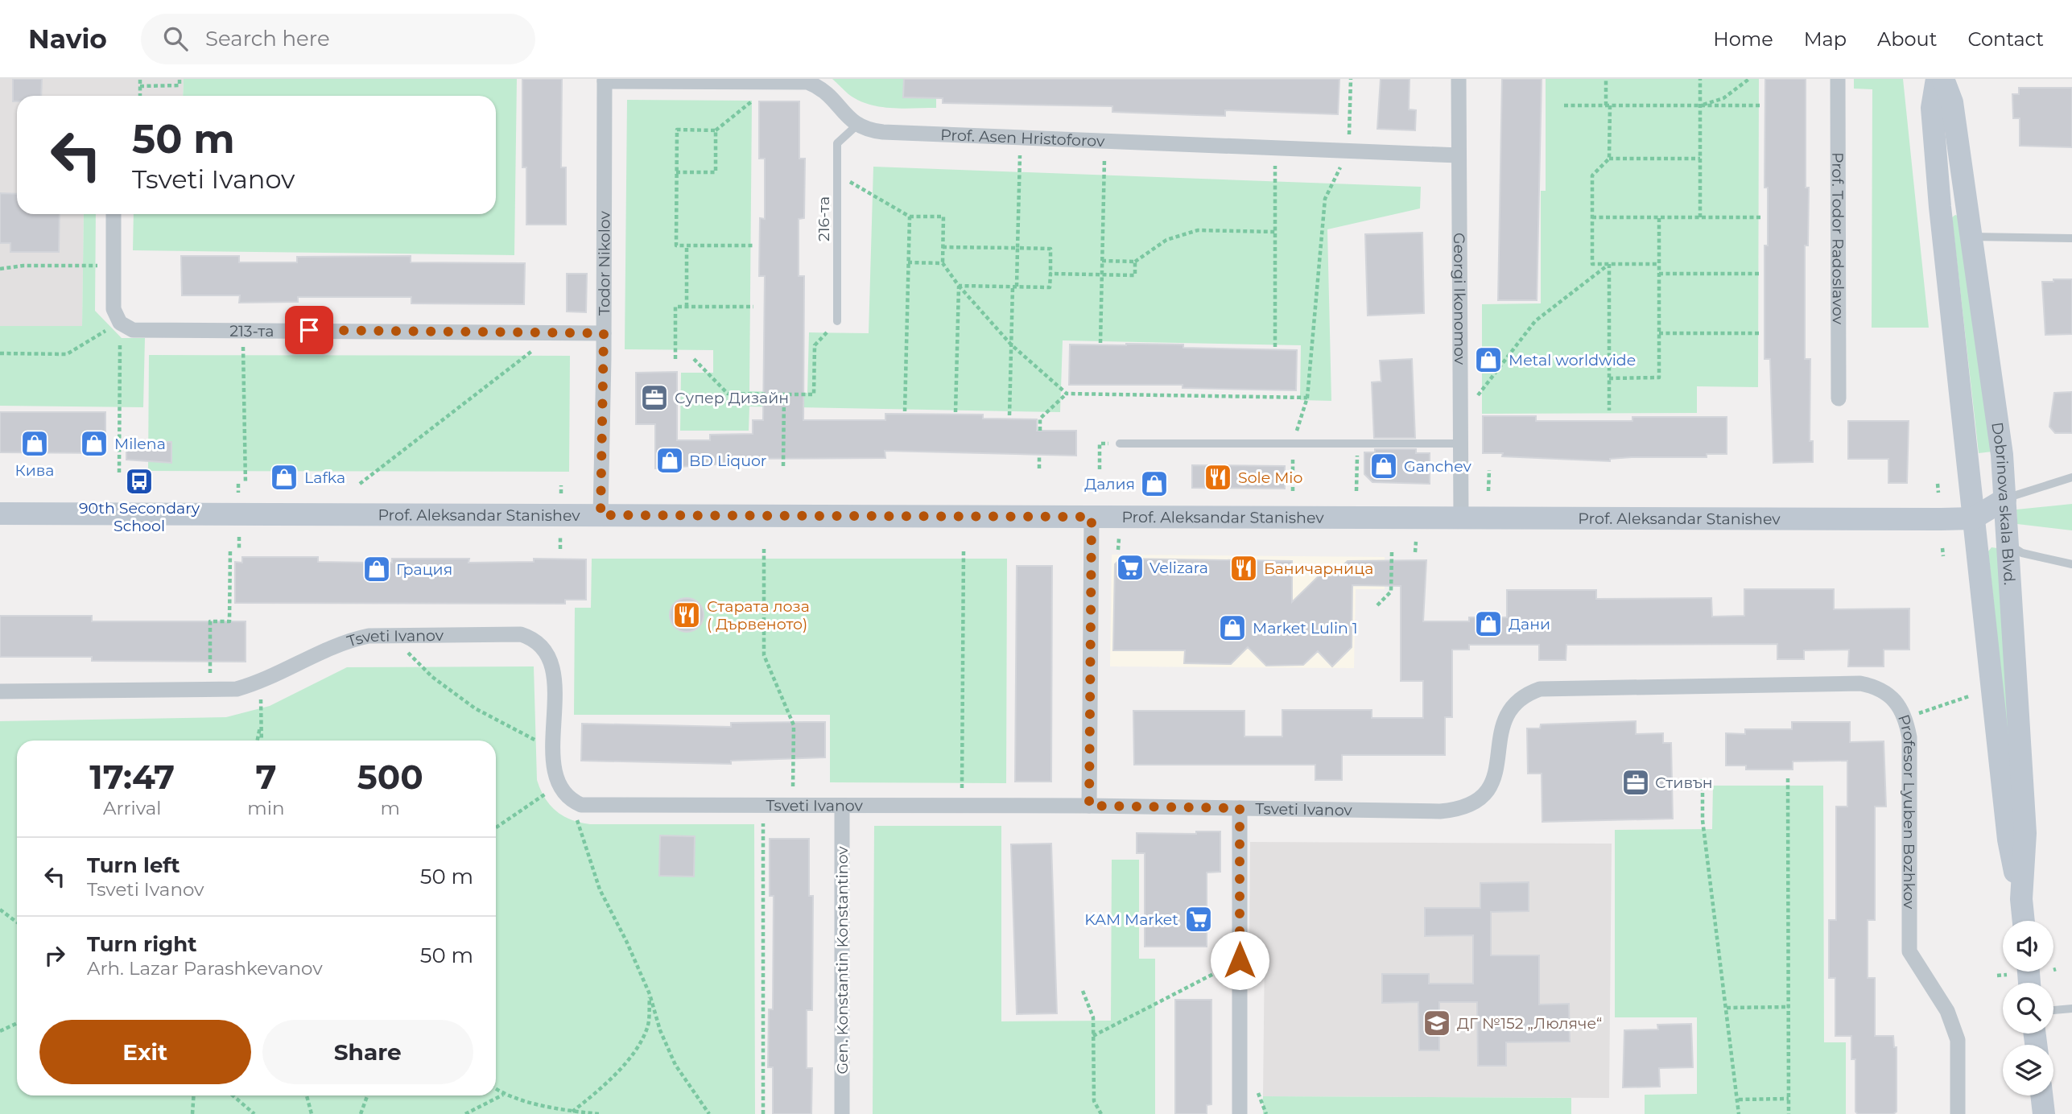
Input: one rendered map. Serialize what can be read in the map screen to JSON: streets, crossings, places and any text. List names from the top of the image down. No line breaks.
{"streets":{"street":["Prof. Asen Hristoforov","Prof. Todor Radoslavov","Todor Nikolov","Georgi Ikonomov","213-та","Dobrinova skala Blvd.","Prof. Aleksandar Stanishev","Tsveti Ivanov","Profesor Lyuben Bozhkov","Gen. Konstantin Konstantinov"],"lane":["216-та"]},"crossings":[["Prof. Asen Hristoforov","216-та"],["Prof. Asen Hristoforov","Georgi Ikonomov"],["Todor Nikolov","213-та"],["Todor Nikolov","Prof. Aleksandar Stanishev"],["Georgi Ikonomov","Prof. Aleksandar Stanishev"],["Dobrinova skala Blvd.","Prof. Aleksandar Stanishev"],["Tsveti Ivanov","Profesor Lyuben Bozhkov"],["Tsveti Ivanov","Gen. Konstantin Konstantinov"]],"places":{"shop":["Metal worldwide","Кива","Milena","BD Liquor","Ganchev","Lafka","Далия","Грация","Дани","Market Lulin 1"],"office":["Супер Дизайн","Стивън"],"restaurant":["Sole Mio","Баничарница","Старата лоза ( Дървеното)"],"bus stop":["90th Secondary School"],"supermarket":["Velizara","KAM Market"],"school or university":["ДГ №152 „Люляче“"]},"page":{"header":"Navio","search":"Search here","nav":["Home","Map","About","Contact"],"turn":["50 m","Tsveti Ivanov"],"eta":["17:47","Arrival","7","min","500","m"],"list":[{"name":"Turn left","note":"Tsveti Ivanov","value":"50 m"},{"name":"Turn right","note":"Arh. Lazar Parashkevanov","value":"50 m"}],"buttons":["Exit","Share"]}}
